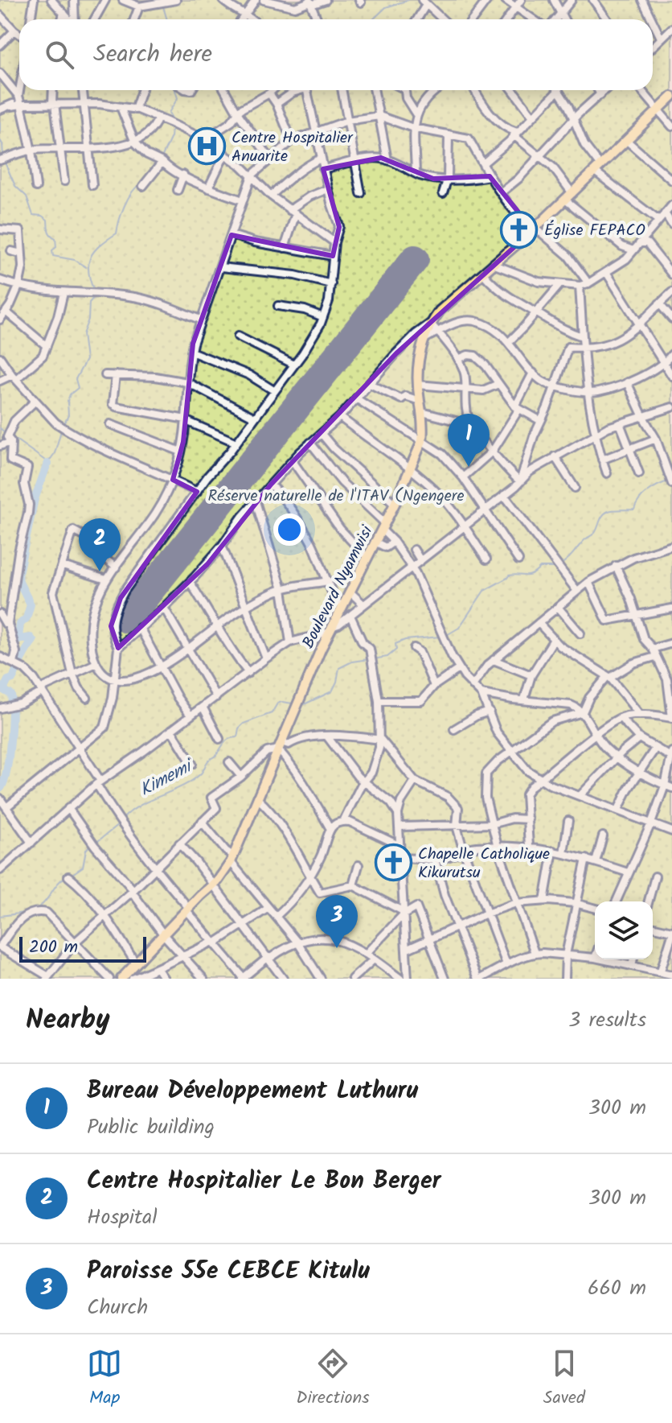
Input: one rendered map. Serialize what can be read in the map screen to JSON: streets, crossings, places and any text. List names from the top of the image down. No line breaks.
{"streets":{"main road":["Boulevard Nyamwisi"]},"water":["Kimemi"],"parks":["Réserve naturelle de l'ITAV (Ngengere"],"places":{"hospital":["Centre Hospitalier Anuarite"],"church":["Église FEPACO","Chapelle Catholique Kikurutsu"]},"scale_bar":"200 m","page":{"search":"Search here","pins":["1","2","3"],"scale":"200 m","heading":["Nearby","3 results"],"list":[{"mark":"1","name":"Bureau Développement Luthuru","note":"Public building","value":"300 m"},{"mark":"2","name":"Centre Hospitalier Le Bon Berger","note":"Hospital","value":"300 m"},{"mark":"3","name":"Paroisse 55e CEBCE Kitulu","note":"Church","value":"660 m"}],"nav":["Map","Directions","Saved"]}}
